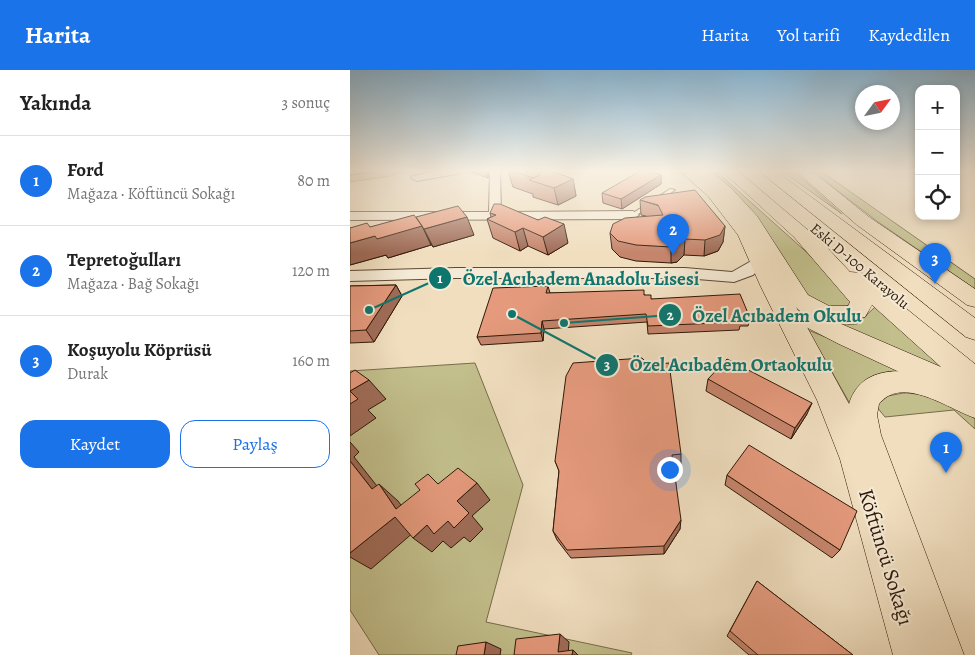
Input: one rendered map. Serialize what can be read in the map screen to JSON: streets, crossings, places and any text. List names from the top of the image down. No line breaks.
{"streets":{"main road":["Eski D-100 Karayolu","Köftüncü Sokağı"]},"places":["Özel Acıbadem Anadolu Lisesi","Özel Acıbadem Ortaokulu","Özel Acıbadem Okulu"],"north":"top right","page":{"header":"Harita","nav":["Harita","Yol tarifi","Kaydedilen"],"heading":["Yakında","3 sonuç"],"map_buttons":["+","−"],"list":[{"mark":"1","name":"Ford","note":"Mağaza · Köftüncü Sokağı","value":"80 m"},{"mark":"2","name":"Tepretoğulları","note":"Mağaza · Bağ Sokağı","value":"120 m"},{"mark":"3","name":"Koşuyolu Köprüsü","note":"Durak","value":"160 m"}],"pins":["2","3","1"],"buttons":["Kaydet","Paylaş"]}}
